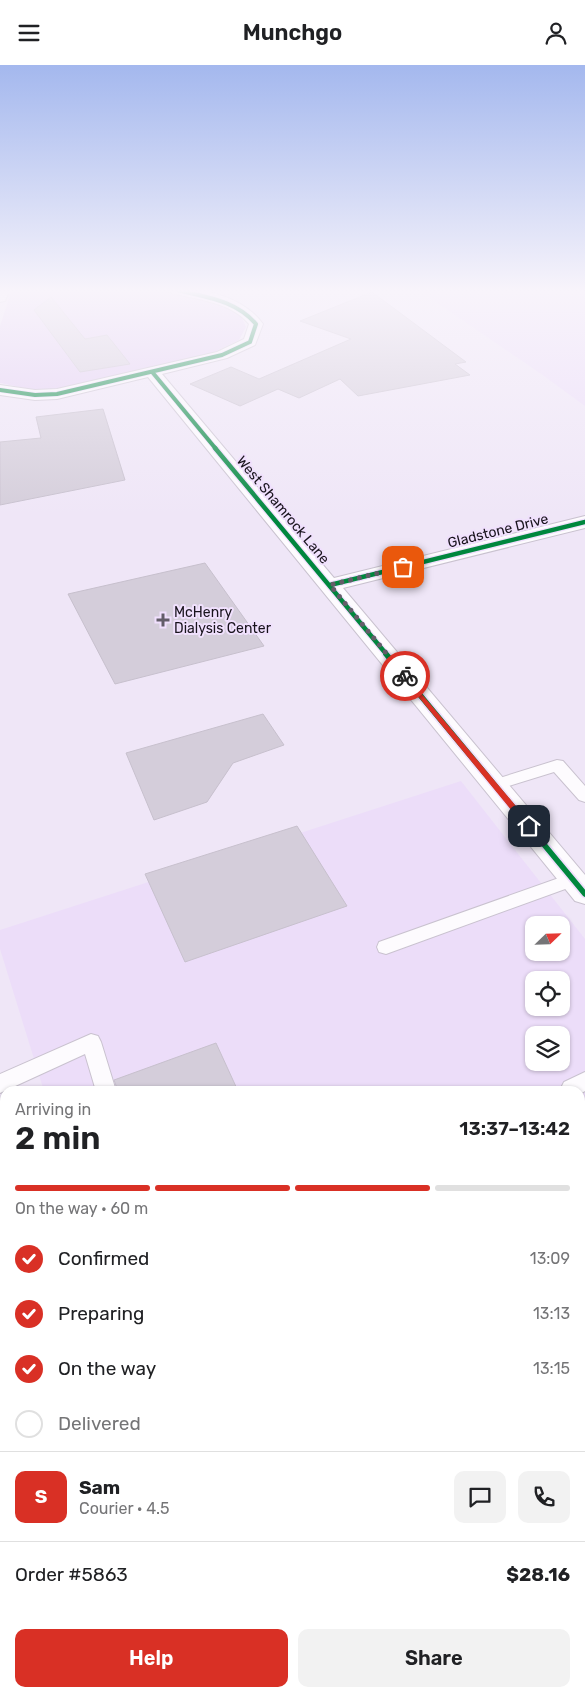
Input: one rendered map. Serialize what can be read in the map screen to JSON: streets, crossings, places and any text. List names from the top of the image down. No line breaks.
{"streets":{"street":["West Shamrock Lane","Gladstone Drive"]},"crossings":[["West Shamrock Lane","Gladstone Drive"]],"places":{"health":["McHenry Dialysis Center"]},"north":"top right","page":{"header":"Munchgo","heading":["2 min","Arriving in","13:37–13:42"],"panel":["Sam","Courier · 4.5","Order #5863","$28.16"],"bar":"On the way · 60 m","list":[["Confirmed","13:09"],["Preparing","13:13"],["On the way","13:15"],"Delivered"],"round":"S","buttons":["Help","Share"]}}
